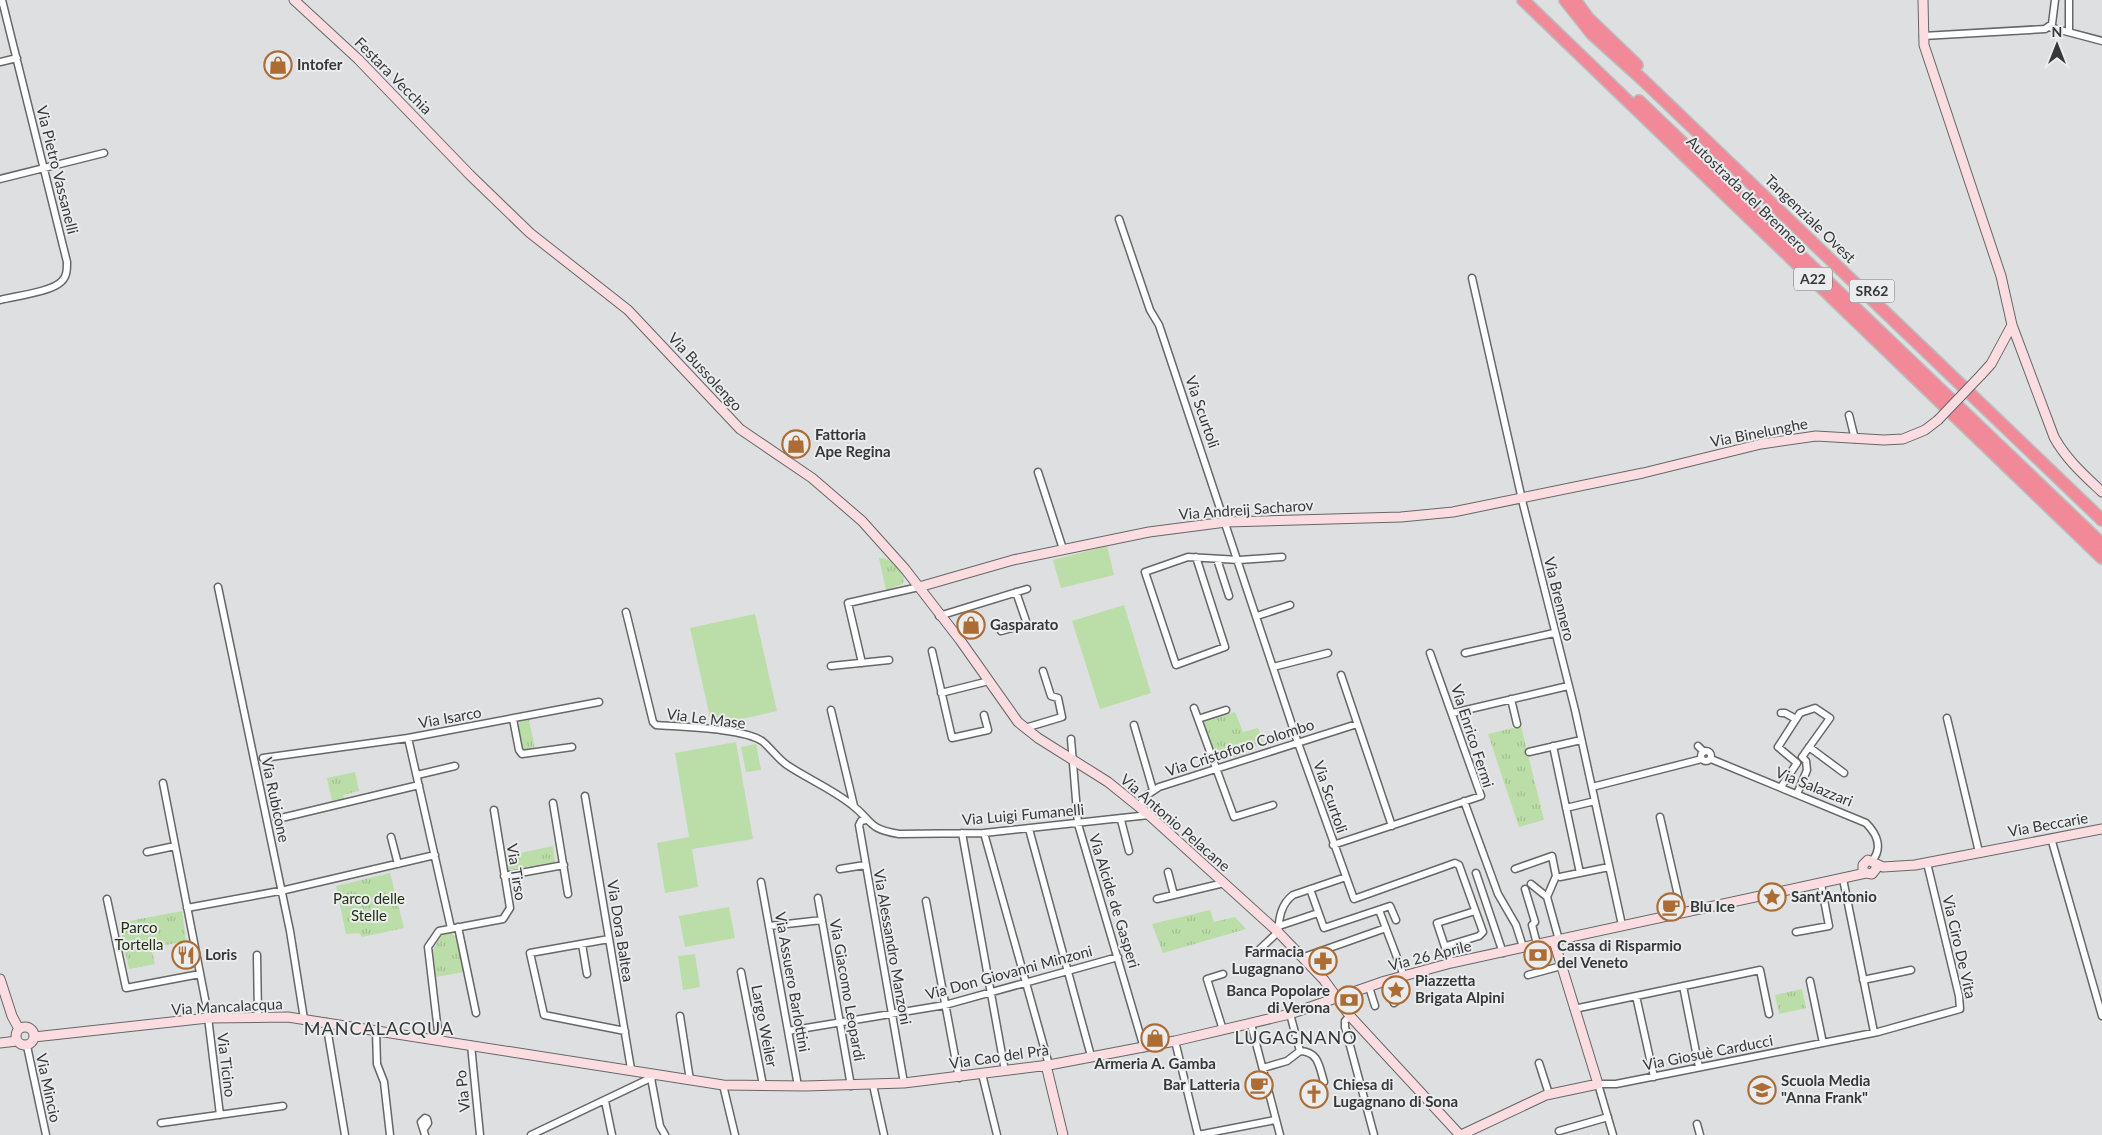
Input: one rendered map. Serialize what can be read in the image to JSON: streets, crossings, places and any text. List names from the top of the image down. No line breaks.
{"streets":{"highway":["Autostrada del Brennero","Tangenziale Ovest","A22","SR62"],"street":["Festara Vecchia","Via Pietro Vassanelli","Via Bussolengo","Via Scurtoli","Via Binelunghe","Via Andreij Sacharov","Via Brennero","Via Isarco","Via Le Mase","Via Enrico Fermi","Via Cristoforo Colombo","Via Salazzari","Via Rubicone","Via Luigi Fumanelli","Via Antonio Pelacane","Via Beccarie","Via Tirso","Via Alcide de Gasperi","Via Dora Baltea","Via Alessandro Manzoni","Via Ciro De Vita","Via 26 Aprile","Via Don Giovanni Minzoni","Via Assuero Barlottini","Via Giacomo Leopardi","Via Mancalacqua","Largo Weiler","Via Giosuè Carducci","Via Cao del Prà","Via Ticino","Via Mincio","Via Po"]},"crossings":[["Festara Vecchia","Via Bussolengo"],["Via Bussolengo","Via Andreij Sacharov"],["Via Bussolengo","Via Antonio Pelacane"],["Via Scurtoli","Via Andreij Sacharov"],["Via Scurtoli","Via Enrico Fermi"],["Via Scurtoli","Via Cristoforo Colombo"],["Via Binelunghe","Via Andreij Sacharov"],["Via Binelunghe","Via Brennero"],["Via Andreij Sacharov","Via Brennero"],["Via Andreij Sacharov","Via Antonio Pelacane"],["Via Brennero","Via Salazzari"],["Via Brennero","Via 26 Aprile"],["Via Isarco","Via Tirso"],["Via Le Mase","Via Luigi Fumanelli"],["Via Le Mase","Via Alessandro Manzoni"],["Via Cristoforo Colombo","Via Antonio Pelacane"],["Via Salazzari","Via Beccarie"],["Via Salazzari","Via 26 Aprile"],["Via Rubicone","Via Mancalacqua"],["Via Luigi Fumanelli","Via Antonio Pelacane"],["Via Luigi Fumanelli","Via Alcide de Gasperi"],["Via Antonio Pelacane","Via Alcide de Gasperi"],["Via Antonio Pelacane","Via 26 Aprile"],["Via Antonio Pelacane","Via Cao del Prà"],["Via Beccarie","Via Ciro De Vita"],["Via Beccarie","Via 26 Aprile"],["Via Alcide de Gasperi","Via Don Giovanni Minzoni"],["Via Alcide de Gasperi","Via Cao del Prà"],["Via Dora Baltea","Via Mancalacqua"],["Via Alessandro Manzoni","Via Don Giovanni Minzoni"],["Via Alessandro Manzoni","Via Cao del Prà"],["Via Ciro De Vita","Via Giosuè Carducci"],["Via 26 Aprile","Via Cao del Prà"],["Via Don Giovanni Minzoni","Via Assuero Barlottini"],["Via Don Giovanni Minzoni","Via Giacomo Leopardi"],["Via Assuero Barlottini","Via Cao del Prà"],["Via Giacomo Leopardi","Via Cao del Prà"],["Via Mancalacqua","Via Cao del Prà"],["Via Mancalacqua","Via Ticino"],["Via Mancalacqua","Via Mincio"],["Via Mancalacqua","Via Po"],["Largo Weiler","Via Cao del Prà"]],"districts":["MANCALACQUA","LUGAGNANO"],"parks":["Parco delle Stelle","Parco Tortella"],"places":{"shop":["Intofer","Fattoria Ape Regina","Gasparato","Armeria A. Gamba"],"place":["Sant'Antonio","Piazzetta Brigata Alpini"],"cafe":["Blu Ice","Bar Latteria"],"restaurant":["Loris"],"bank":["Cassa di Risparmio del Veneto","Banca Popolare di Verona"],"pharmacy":["Farmacia Lugagnano"],"school or university":["Scuola Media \"Anna Frank\""],"church":["Chiesa di Lugagnano di Sona"]},"north":"top"}
